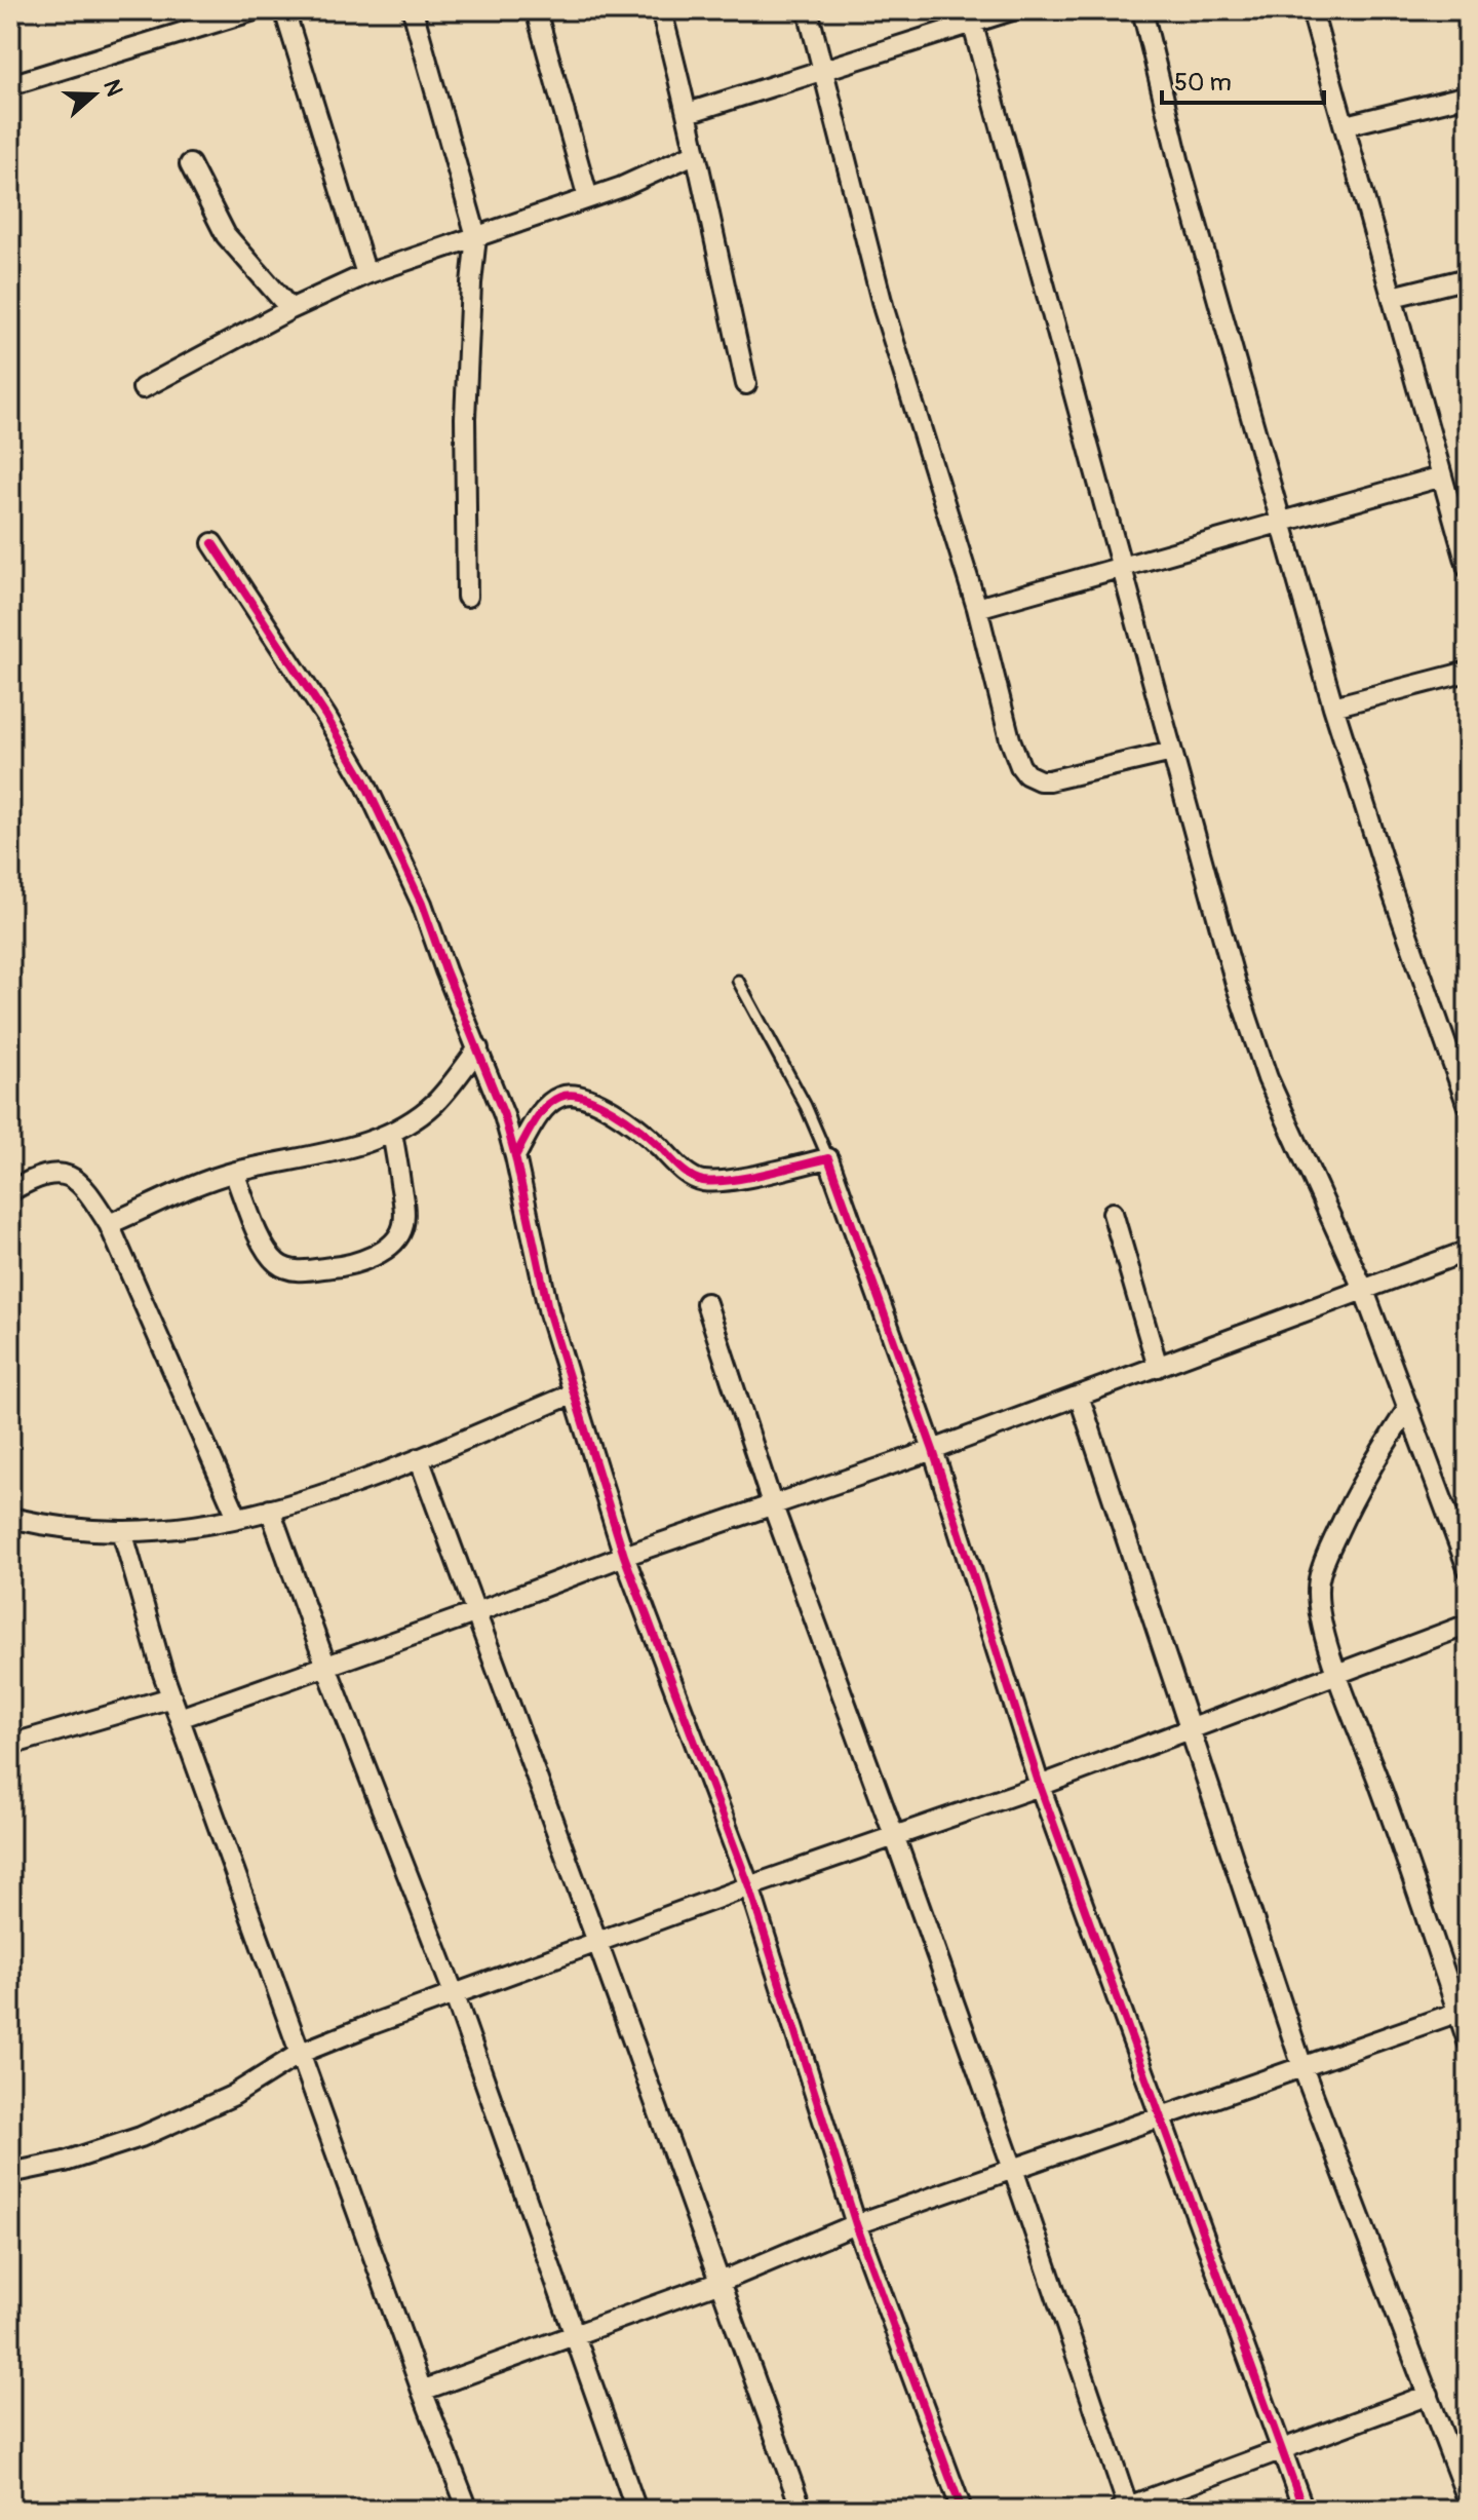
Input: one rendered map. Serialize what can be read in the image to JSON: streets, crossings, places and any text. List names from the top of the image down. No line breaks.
{"scale_bar":"50 m","north":"right"}
